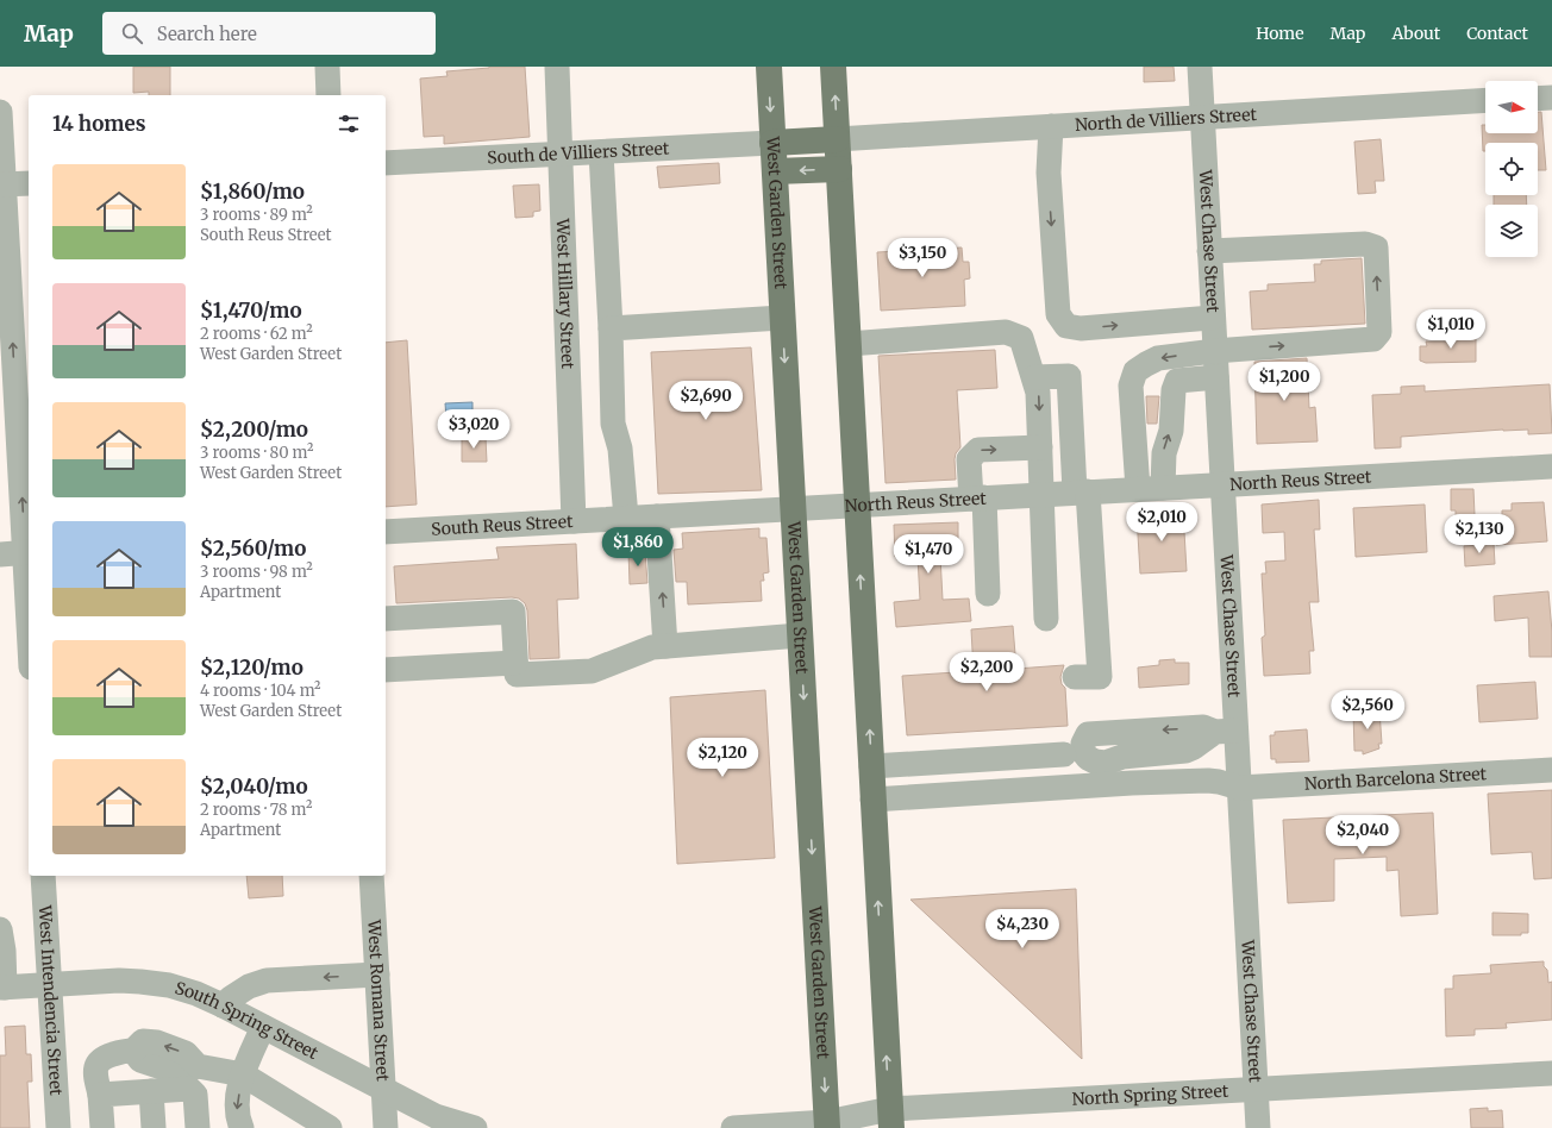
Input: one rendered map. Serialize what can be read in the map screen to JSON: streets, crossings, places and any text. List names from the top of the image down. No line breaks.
{"streets":{"main road":["West Garden Street"],"street":["North de Villiers Street","South de Villiers Street","West Chase Street","West Hillary Street","North Reus Street","South Reus Street","North Barcelona Street","West Intendencia Street","West Romana Street","South Spring Street","North Spring Street"]},"crossings":[["North de Villiers Street","West Chase Street"],["South de Villiers Street","West Garden Street"],["South de Villiers Street","West Hillary Street"],["West Garden Street","North Reus Street"],["West Garden Street","South Reus Street"],["West Chase Street","North Reus Street"],["West Chase Street","North Barcelona Street"],["West Chase Street","North Spring Street"],["West Hillary Street","South Reus Street"],["North Reus Street","South Reus Street"],["West Intendencia Street","South Spring Street"],["West Romana Street","South Spring Street"]],"north":"right","page":{"header":"Map","search":"Search here","nav":["Home","Map","About","Contact"],"heading":"14 homes","list":[{"name":"$1,860/mo","note":"3 rooms · 89 m² · South Reus Street"},{"name":"$1,470/mo","note":"2 rooms · 62 m² · West Garden Street"},{"name":"$2,200/mo","note":"3 rooms · 80 m² · West Garden Street"},{"name":"$2,560/mo","note":"3 rooms · 98 m² · Apartment"},{"name":"$2,120/mo","note":"4 rooms · 104 m² · West Garden Street"},{"name":"$2,040/mo","note":"2 rooms · 78 m² · Apartment"}],"price":["$3,150","$1,010","$1,200","$2,690","$3,020","$2,010","$2,130","$1,860","$1,470","$2,200","$2,560","$2,120","$2,040","$4,230"]}}
